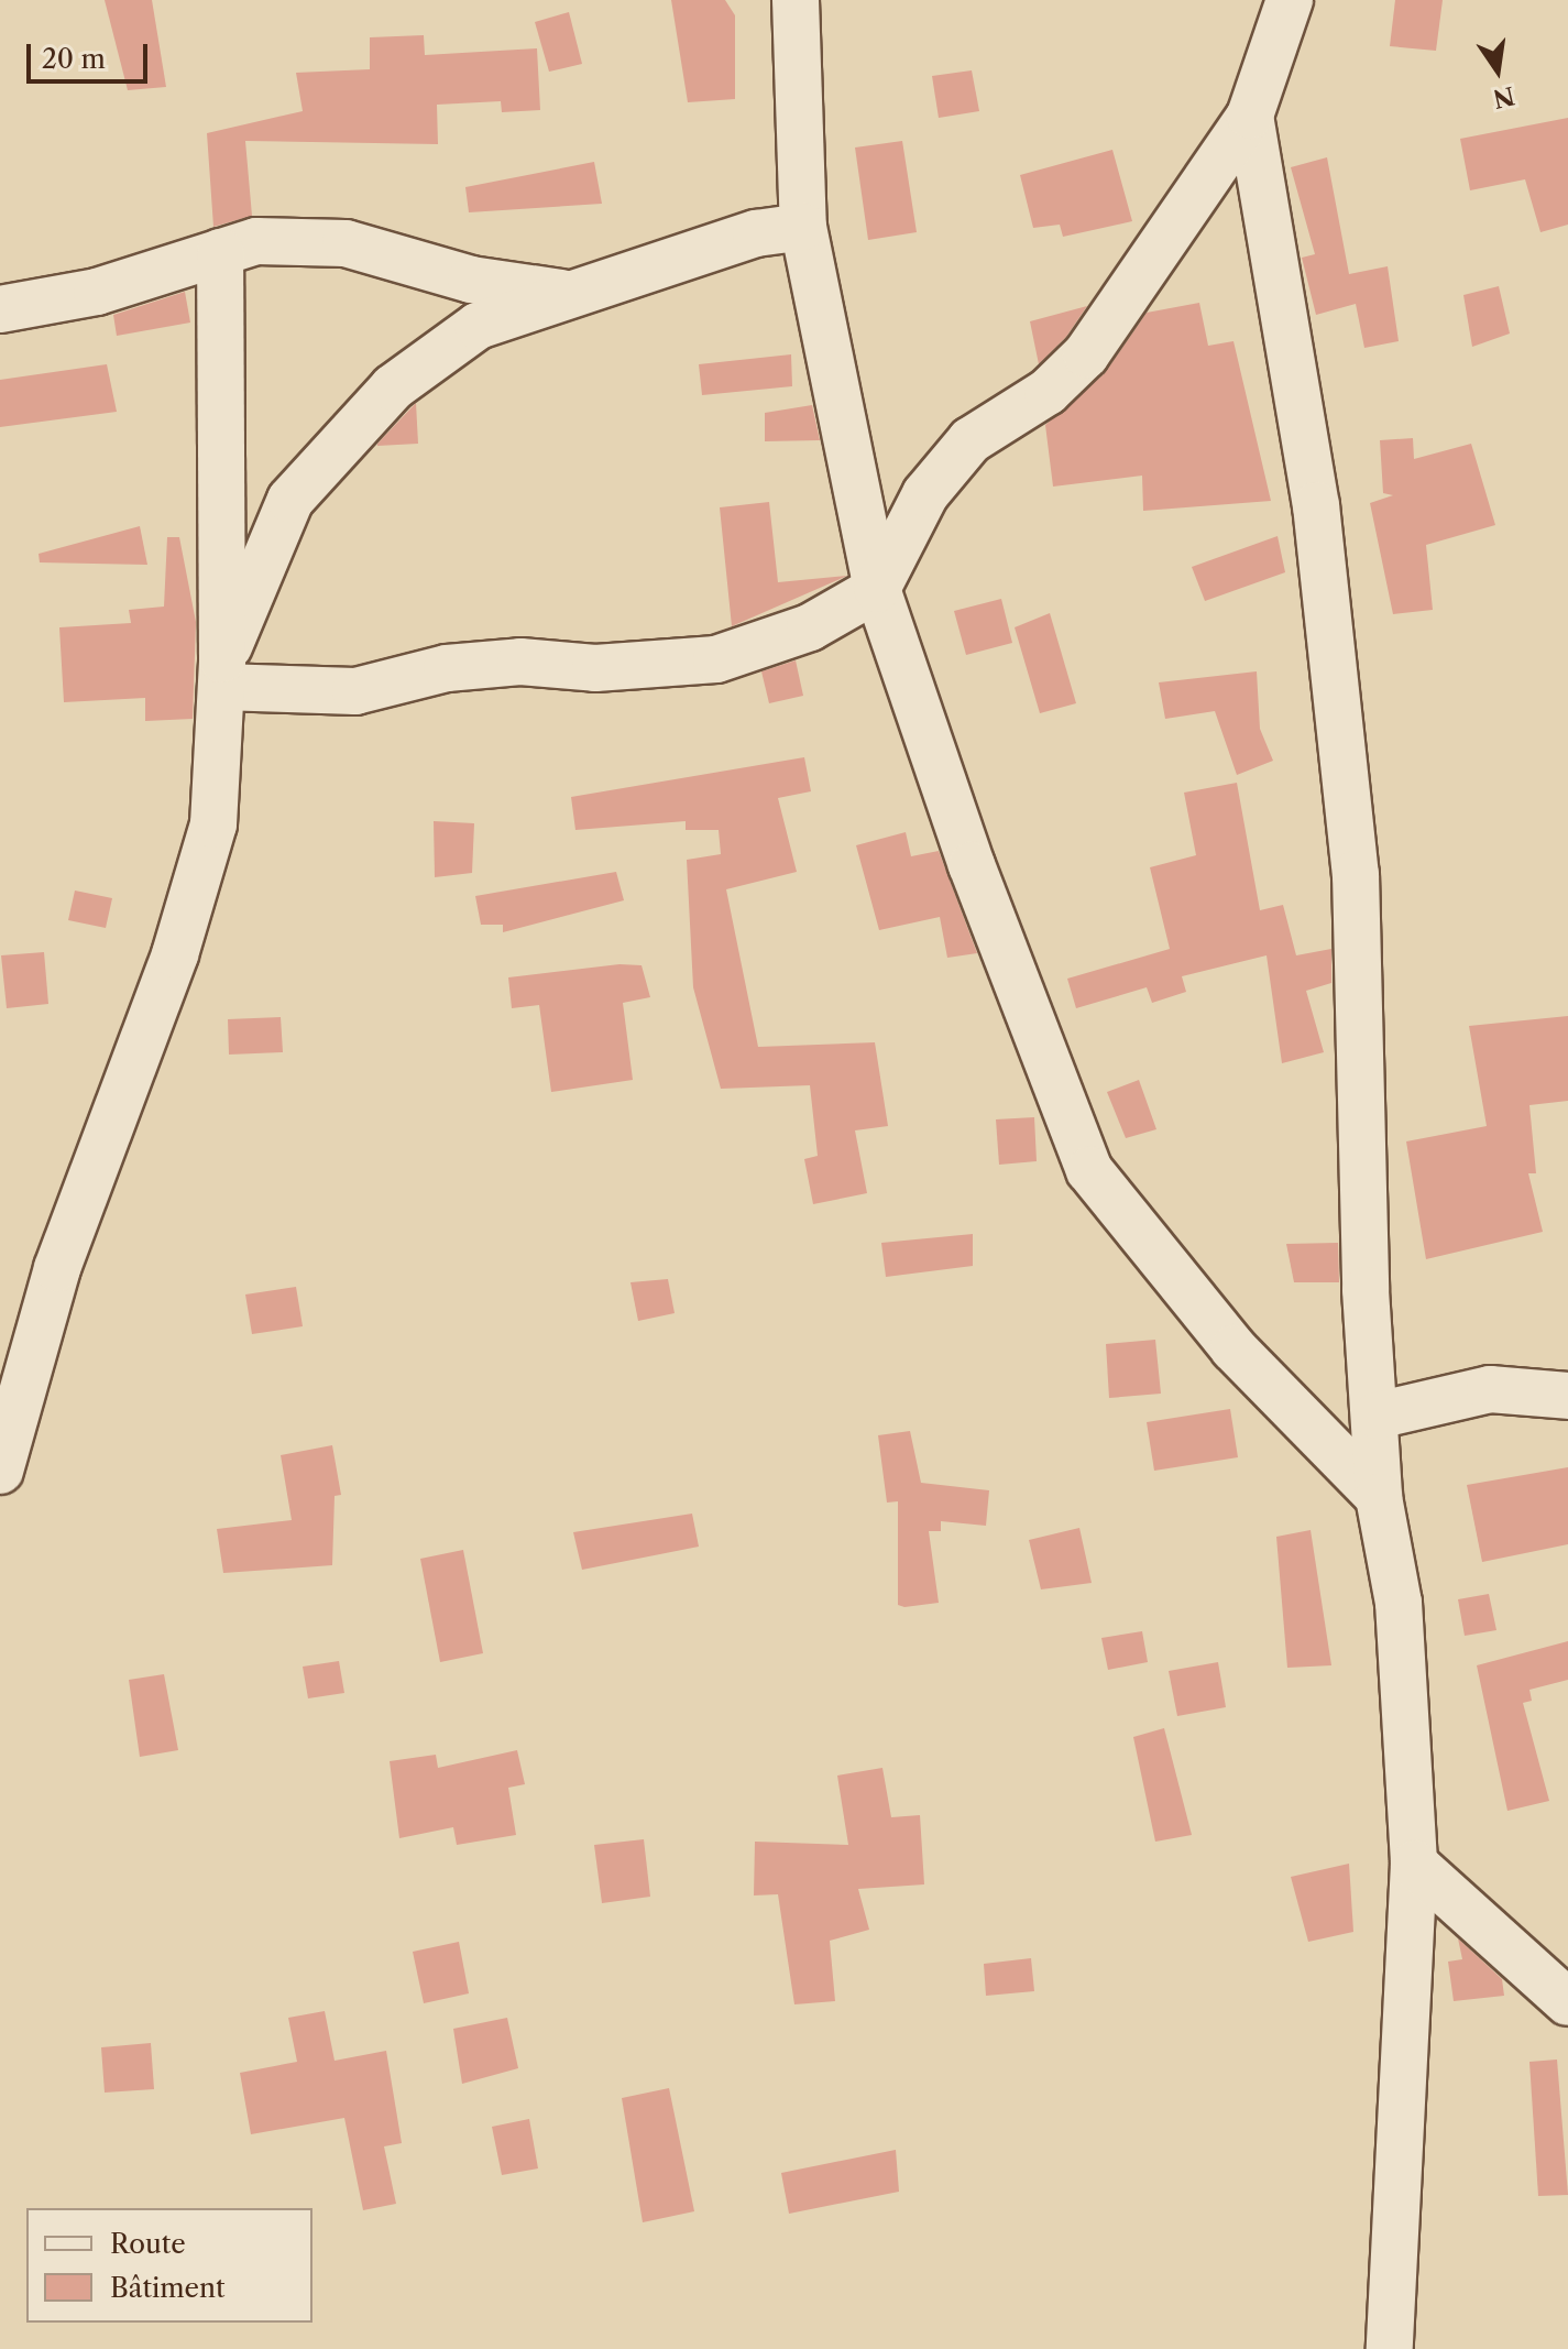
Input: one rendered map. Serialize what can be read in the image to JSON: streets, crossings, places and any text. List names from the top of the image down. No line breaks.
{"legend":["Route","Bâtiment"],"scale_bar":"20 m","north":"bottom"}
